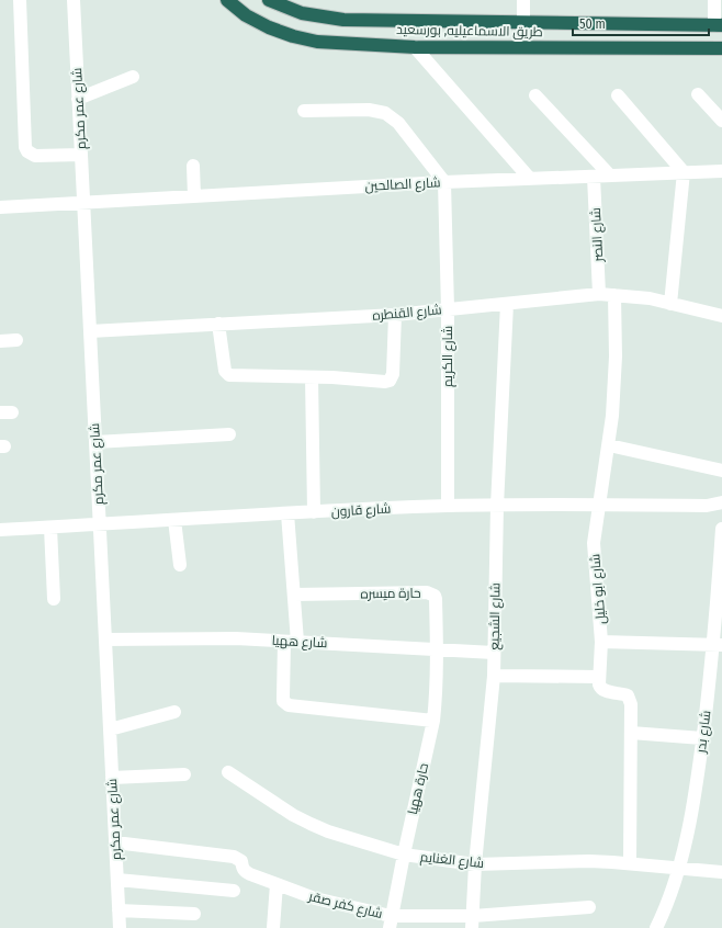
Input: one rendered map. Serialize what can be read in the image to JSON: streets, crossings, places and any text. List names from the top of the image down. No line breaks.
{"streets":{"highway":["طريق الاسماعيليه, بورسعيد"],"street":["شارع عمر مكرم","شارع الصالحين","شارع النصر","شارع القنطره","شارع الكريم","شارع قارون","شارع ابو خليل","حارة ميسره","شارع الشجيع","شارع ههيا","شارع بدر","حارة ههيا","شارع الغنايم","شارع كفر صقر"]},"crossings":[["شارع عمر مكرم","شارع الصالحين"],["شارع عمر مكرم","شارع القنطره"],["شارع عمر مكرم","شارع قارون"],["شارع عمر مكرم","شارع ههيا"],["شارع عمر مكرم","شارع كفر صقر"],["شارع الصالحين","شارع النصر"],["شارع الصالحين","شارع الكريم"],["شارع النصر","شارع القنطره"],["شارع القنطره","شارع الكريم"],["شارع القنطره","شارع ابو خليل"],["شارع القنطره","شارع الشجيع"],["شارع الكريم","شارع قارون"],["شارع قارون","شارع ابو خليل"],["شارع قارون","شارع الشجيع"],["حارة ميسره","شارع ههيا"],["حارة ميسره","حارة ههيا"],["شارع الشجيع","شارع ههيا"],["شارع الشجيع","شارع الغنايم"],["شارع الشجيع","شارع كفر صقر"],["شارع ههيا","حارة ههيا"],["شارع بدر","شارع الغنايم"],["حارة ههيا","شارع الغنايم"],["حارة ههيا","شارع كفر صقر"]],"scale_bar":"50 m"}
